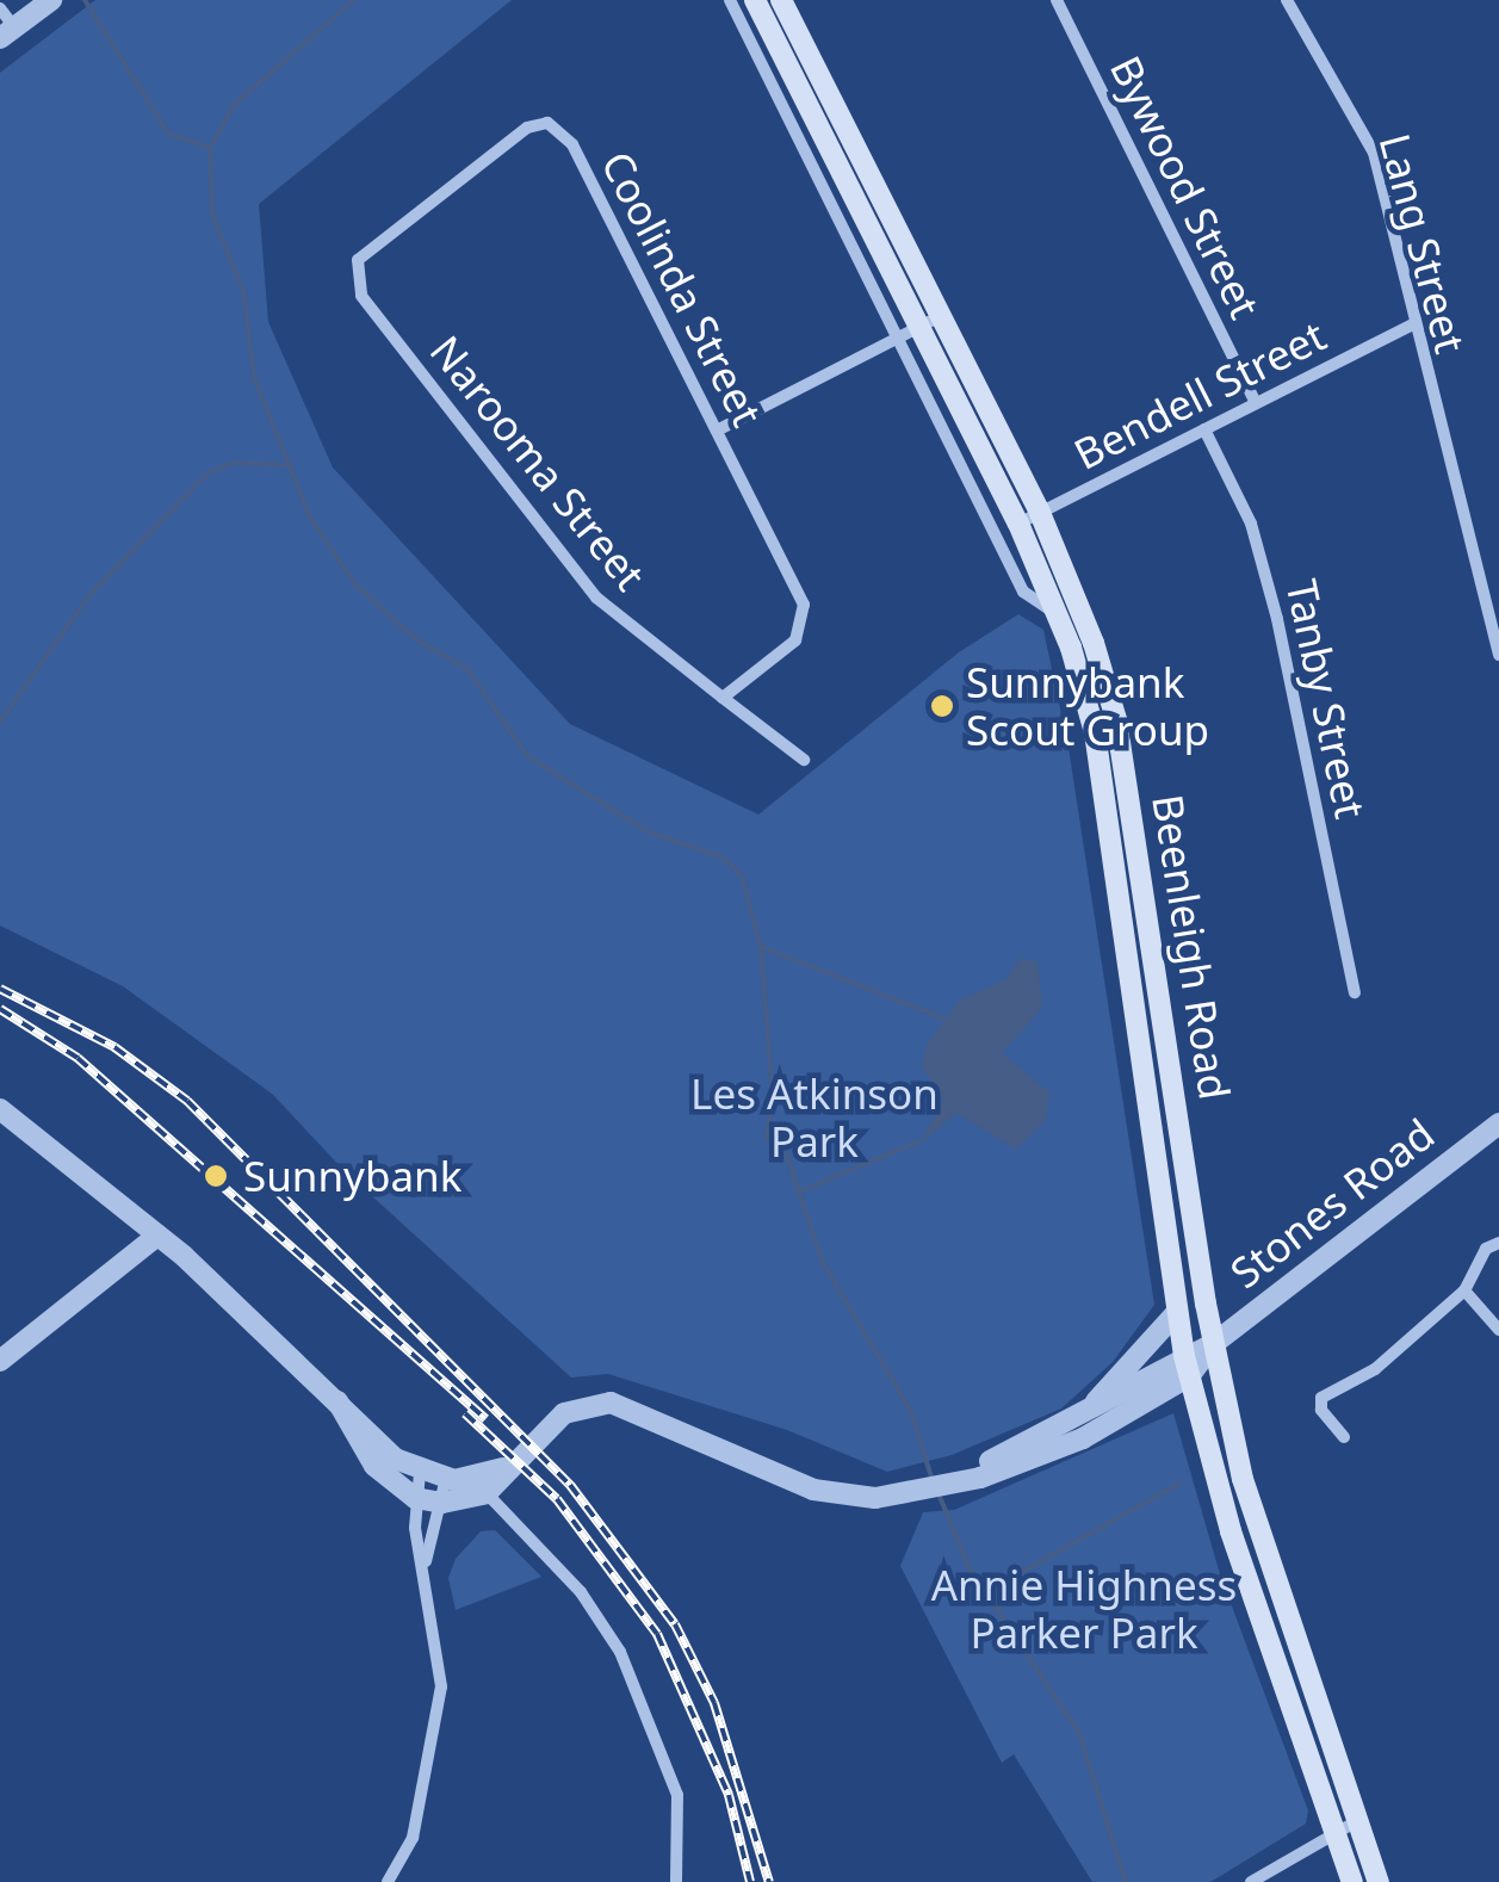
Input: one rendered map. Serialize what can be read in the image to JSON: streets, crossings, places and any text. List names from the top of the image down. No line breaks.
{"streets":{"main road":["Beenleigh Road"],"street":["Bywood Street","Lang Street","Coolinda Street","Bendell Street","Narooma Street","Tanby Street","Stones Road"]},"crossings":[["Bywood Street","Bendell Street"],["Lang Street","Bendell Street"],["Coolinda Street","Narooma Street"],["Bendell Street","Tanby Street"],["Bendell Street","Beenleigh Road"],["Beenleigh Road","Stones Road"]],"parks":["Les Atkinson Park","Annie Highness Parker Park"],"places":["Sunnybank Scout Group","Sunnybank"]}
